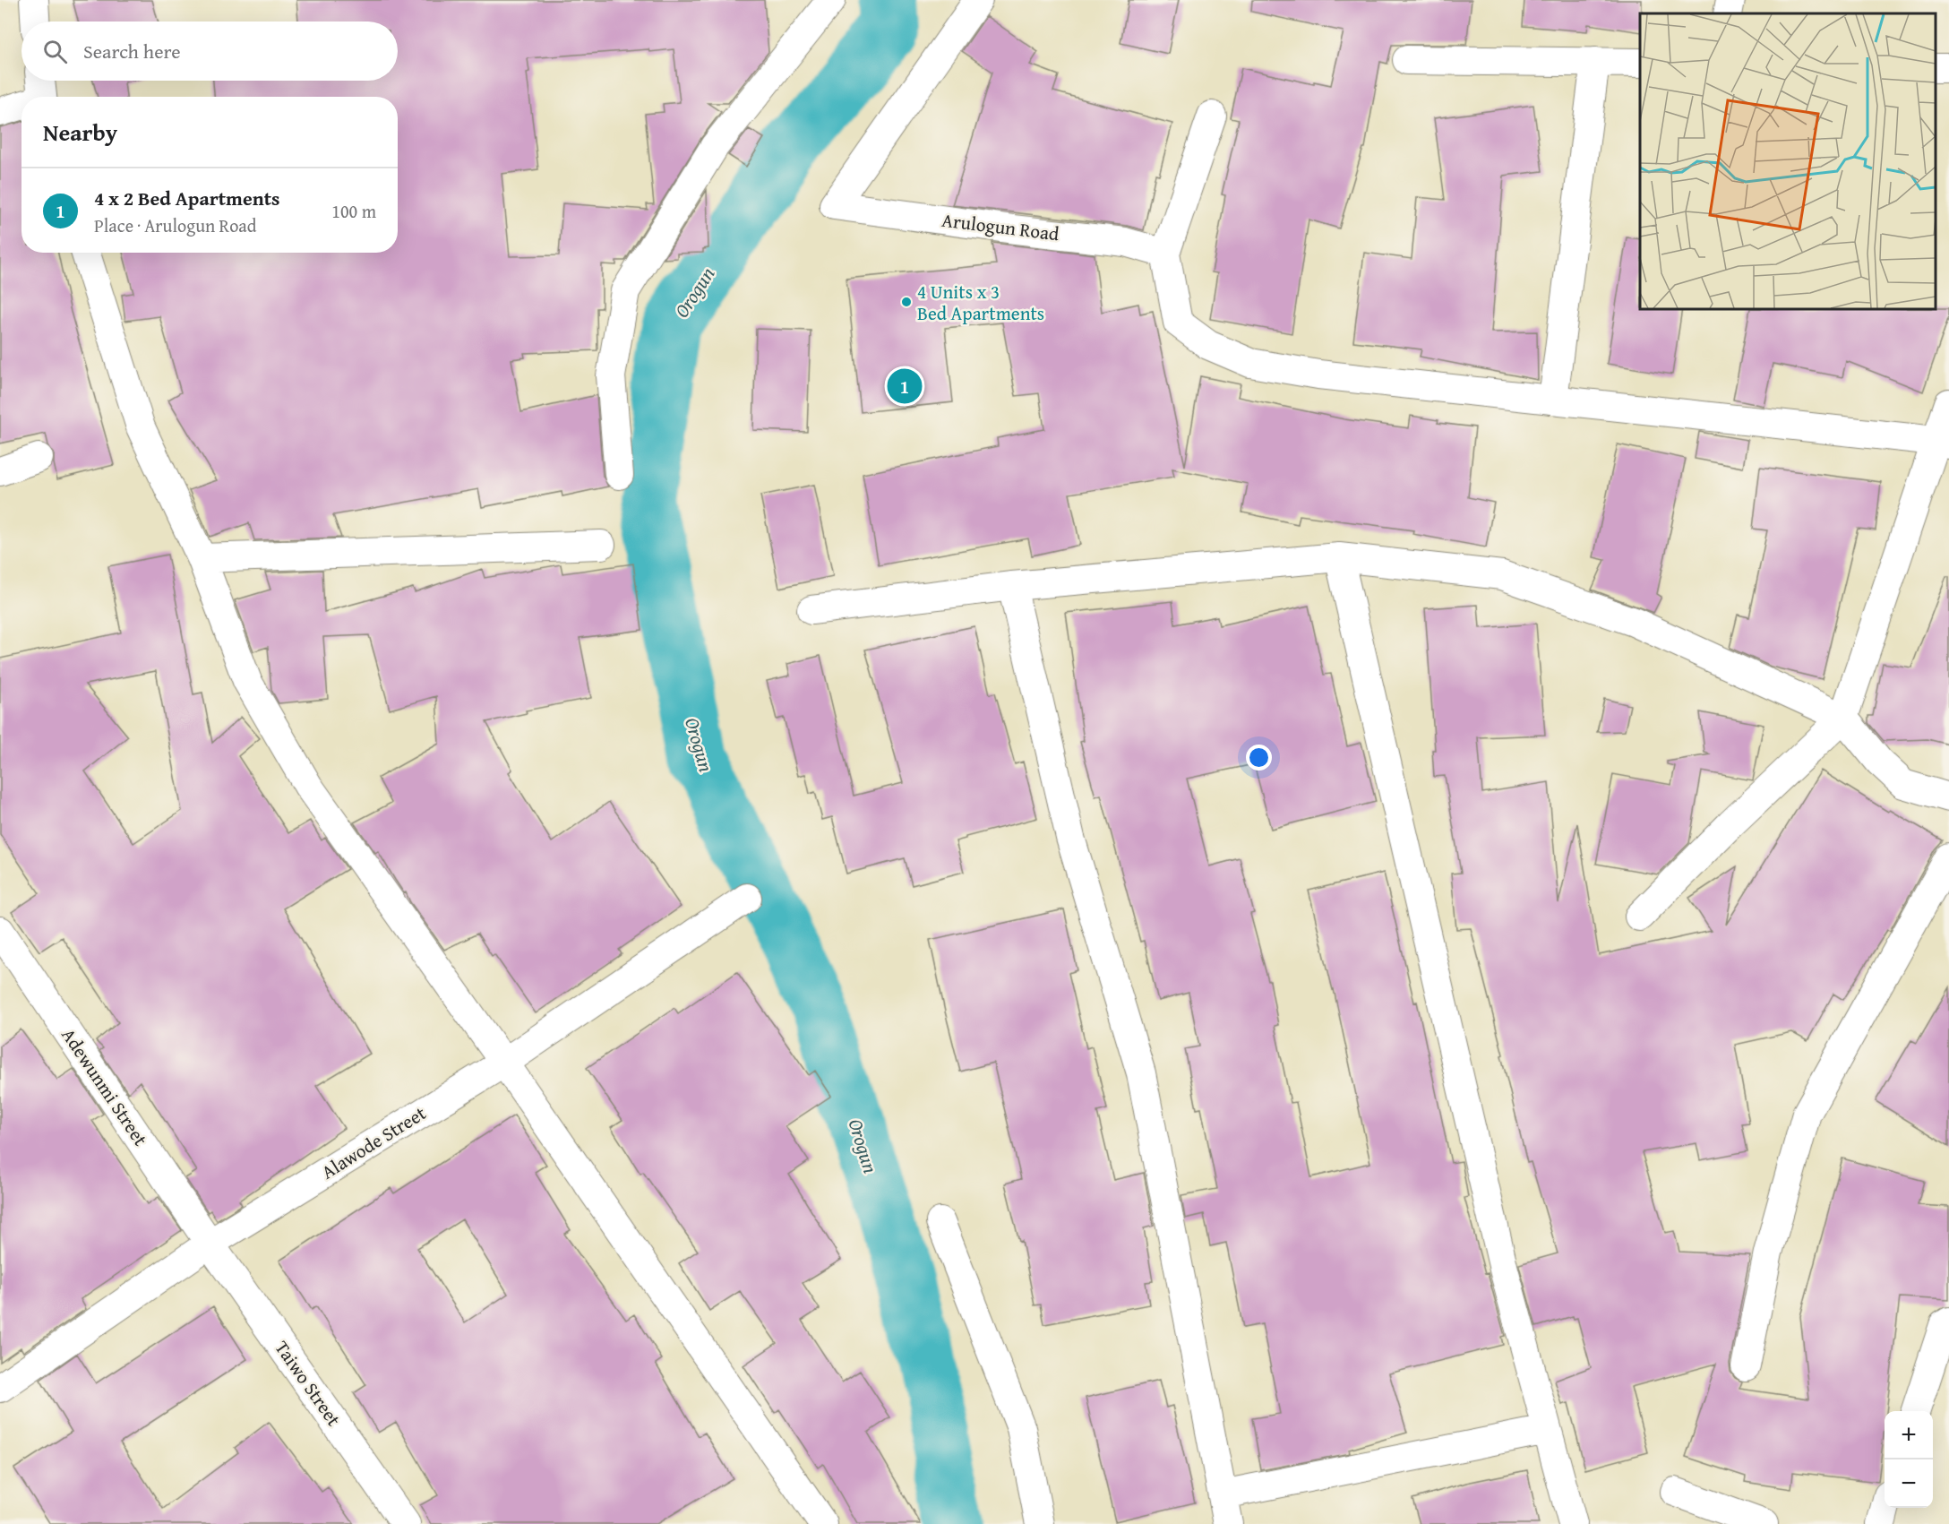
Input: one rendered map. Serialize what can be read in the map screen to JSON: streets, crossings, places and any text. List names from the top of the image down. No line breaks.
{"streets":{"street":["Arulogun Road","Adewunmi Street","Alawode Street","Taiwo Street"]},"crossings":[["Adewunmi Street","Alawode Street"],["Adewunmi Street","Taiwo Street"],["Alawode Street","Taiwo Street"]],"water":["Orogun"],"places":["4 Units x 3 Bed Apartments"],"page":{"search":"Search here","heading":"Nearby","list":[{"mark":"1","name":"4 x 2 Bed Apartments","note":"Place · Arulogun Road","value":"100 m"}],"pins":"1","map_buttons":["+","−"]}}
